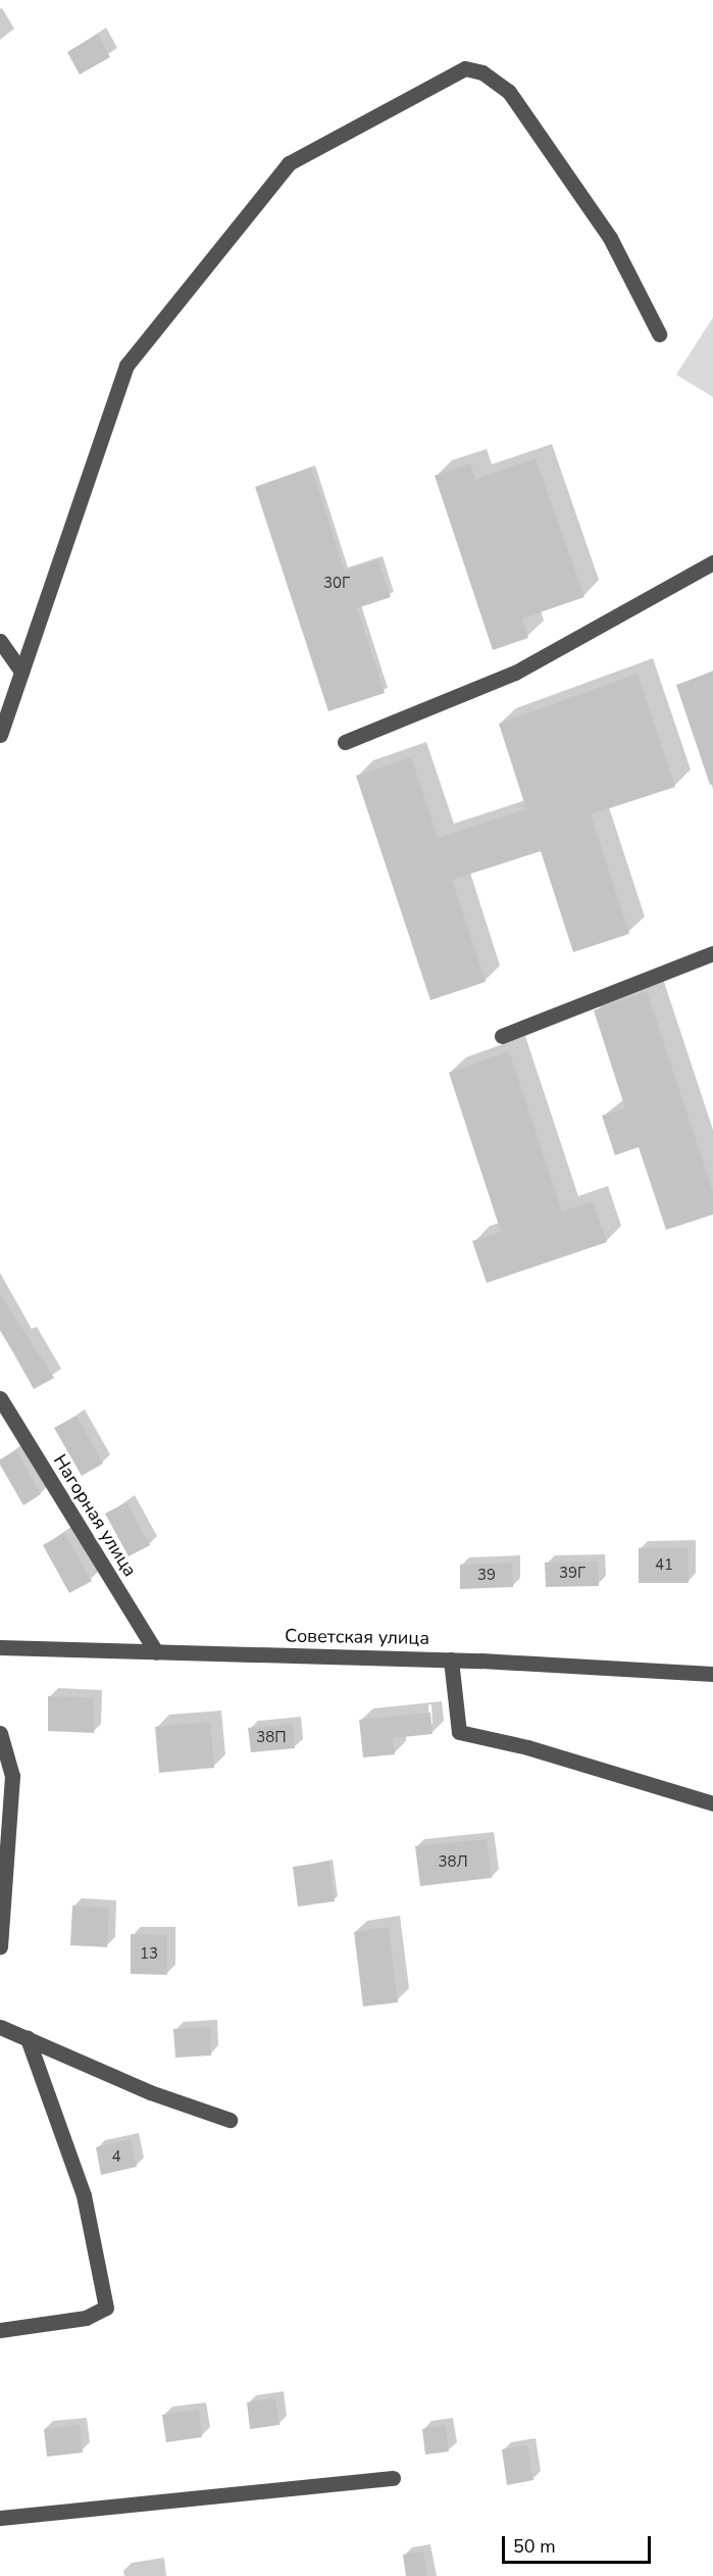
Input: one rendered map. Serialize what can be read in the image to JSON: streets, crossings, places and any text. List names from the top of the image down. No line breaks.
{"streets":{"street":["Нагорная улица","Советская улица"]},"crossings":[["Нагорная улица","Советская улица"]],"house_numbers":["30Г","41","39Г","39","38П","38Л","13","4"],"scale_bar":"50 m"}
